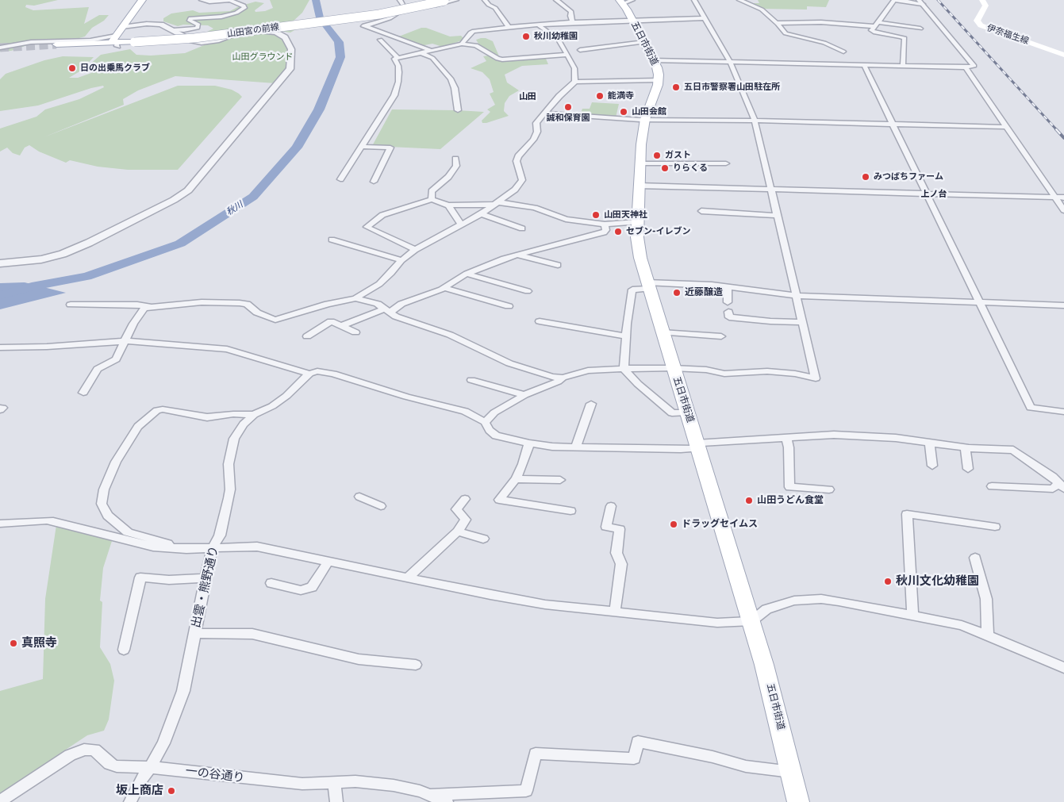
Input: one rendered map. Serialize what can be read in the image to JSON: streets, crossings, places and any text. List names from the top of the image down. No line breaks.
{"streets":{"main road":["山田宮の前線","伊奈福生線","五日市街道"],"street":["出雲・熊野通り","一の谷通り"]},"crossings":[["出雲・熊野通り","一の谷通り"]],"districts":["山田","上ノ台"],"water":["秋川"],"parks":["山田グラウンド"],"places":["秋川幼稚園","日の出乗馬クラブ","五日市警察署山田駐在所","能満寺","誠和保育園","山田会館","ガスト","りらくる","みつばちファーム","山田天神社","セブン-イレブン","近藤醸造","山田うどん食堂","ドラッグセイムス","秋川文化幼稚園","真照寺","坂上商店"]}
